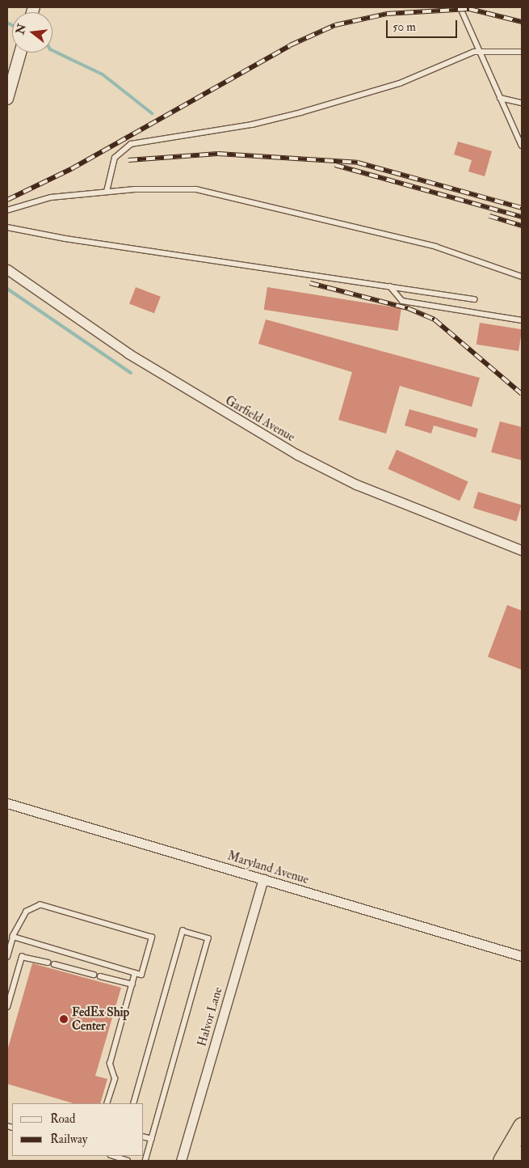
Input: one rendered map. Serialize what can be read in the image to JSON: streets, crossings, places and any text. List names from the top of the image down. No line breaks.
{"streets":{"street":["Garfield Avenue","Maryland Avenue","Halvor Lane"]},"crossings":[["Maryland Avenue","Halvor Lane"]],"places":["FedEx Ship Center"],"legend":["Road","Railway"],"scale_bar":"50 m","north":"left"}
